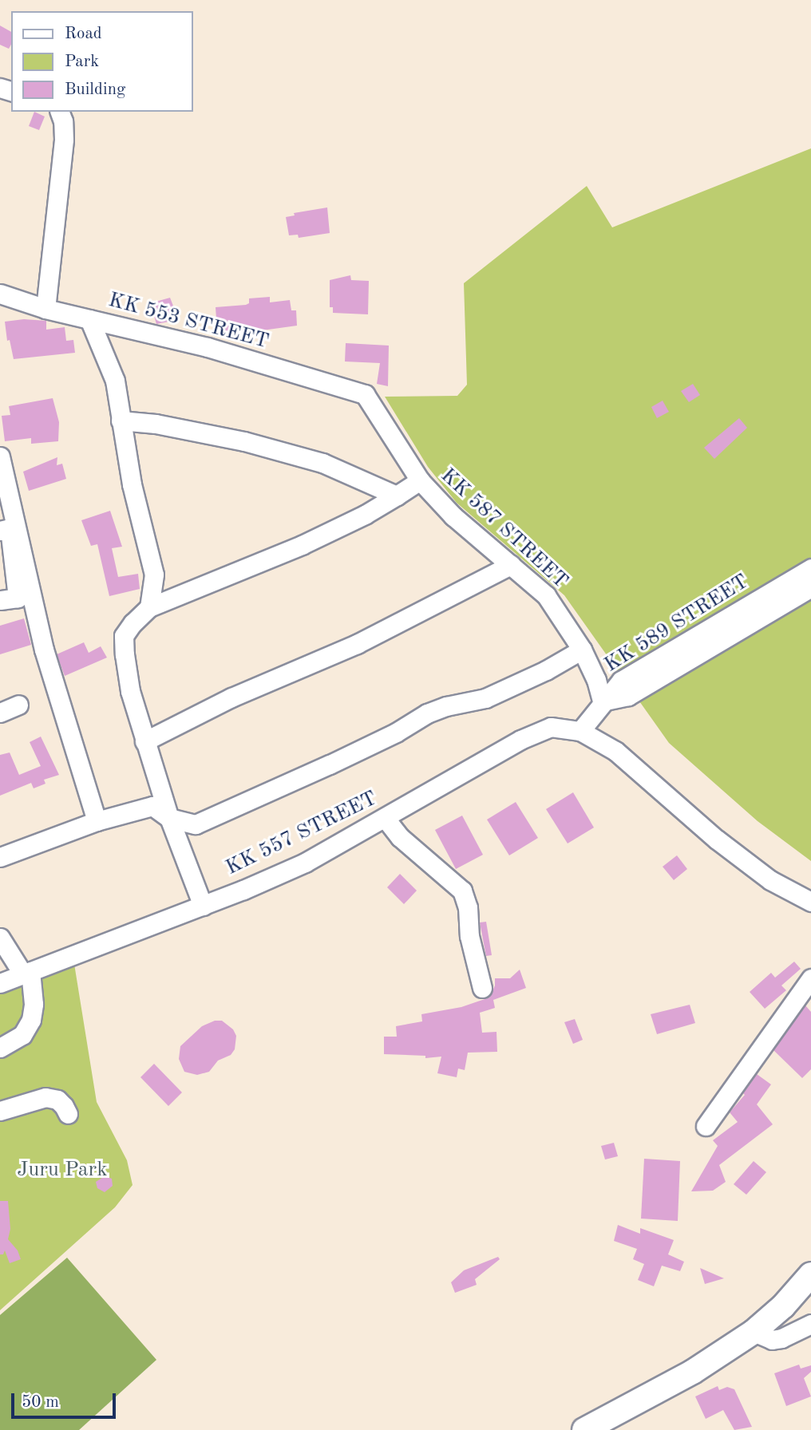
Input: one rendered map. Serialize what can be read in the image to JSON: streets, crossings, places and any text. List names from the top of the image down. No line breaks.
{"streets":{"street":["KK 553 STREET","KK 587 STREET","KK 589 STREET","KK 557 STREET"]},"crossings":[["KK 553 STREET","KK 587 STREET"],["KK 587 STREET","KK 589 STREET"]],"parks":["Juru Park"],"legend":["Road","Park","Building"],"scale_bar":"50 m"}
